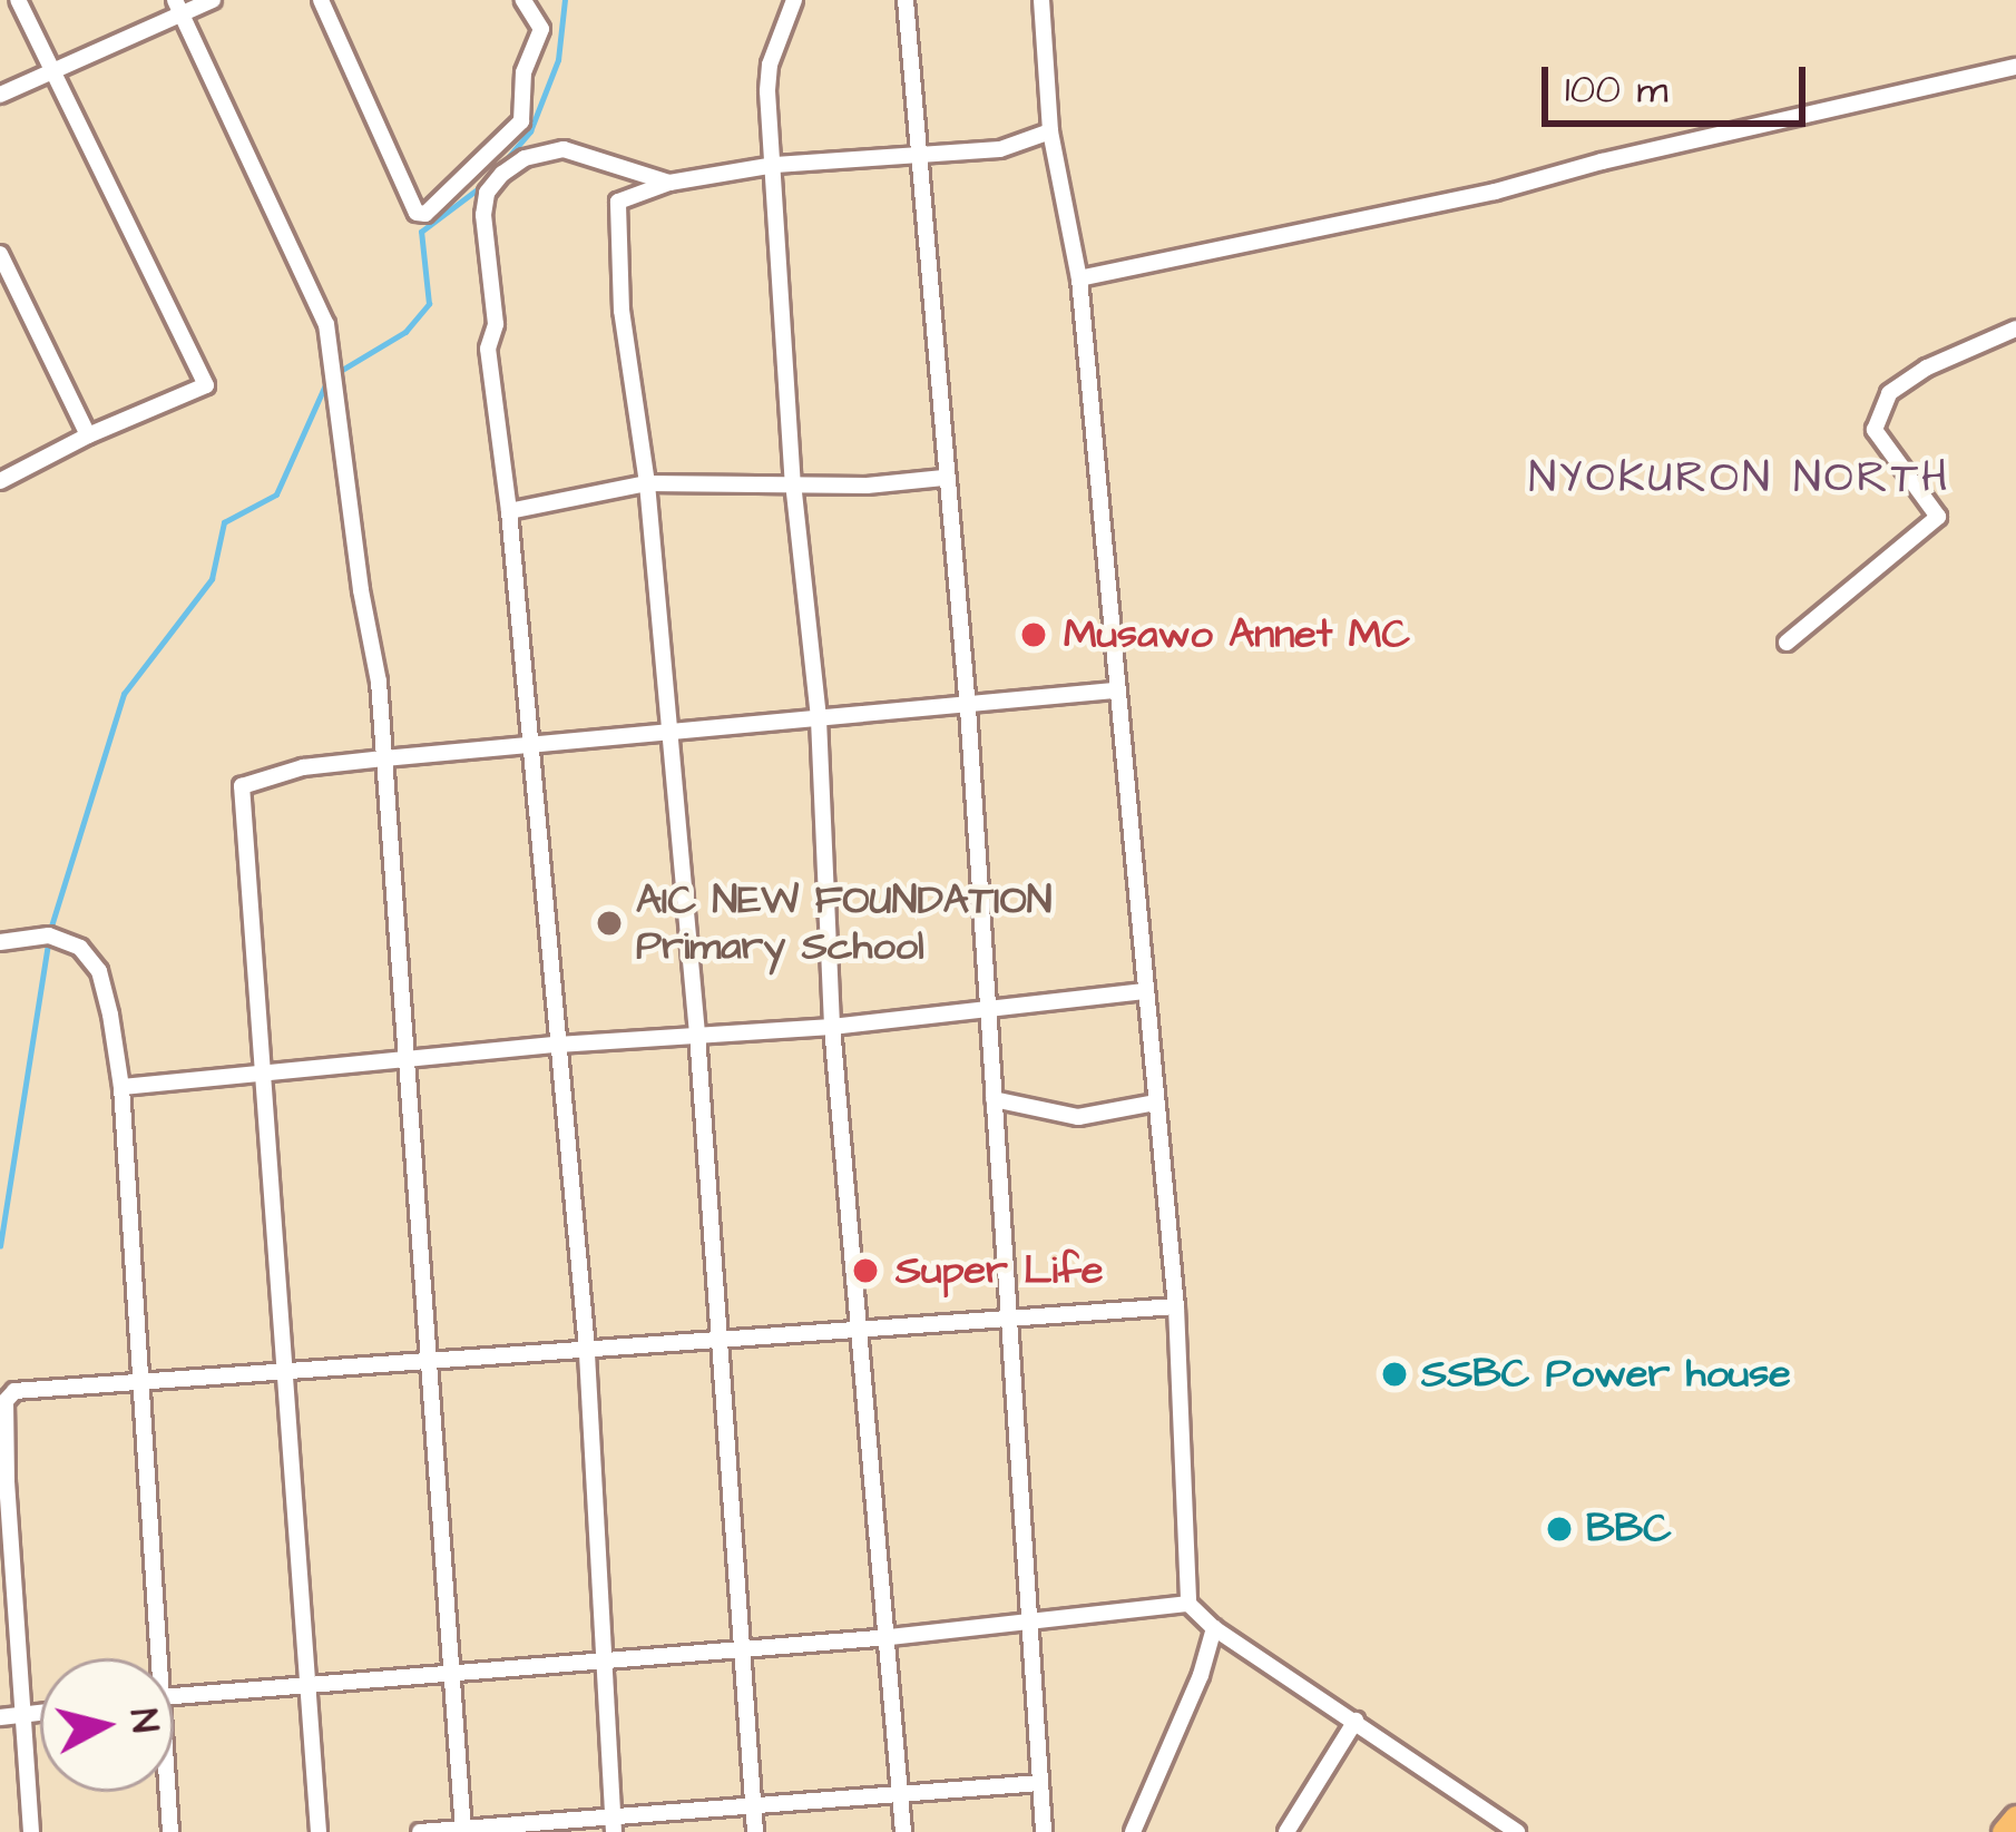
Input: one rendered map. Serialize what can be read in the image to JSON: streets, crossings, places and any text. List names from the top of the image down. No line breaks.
{"districts":["NYOKURON NORTH"],"places":["Musawo Annet MC","AIC NEW FOUNDATION Primary School","Super Life","SSBC Power house","BBC"],"scale_bar":"100 m","north":"right"}
